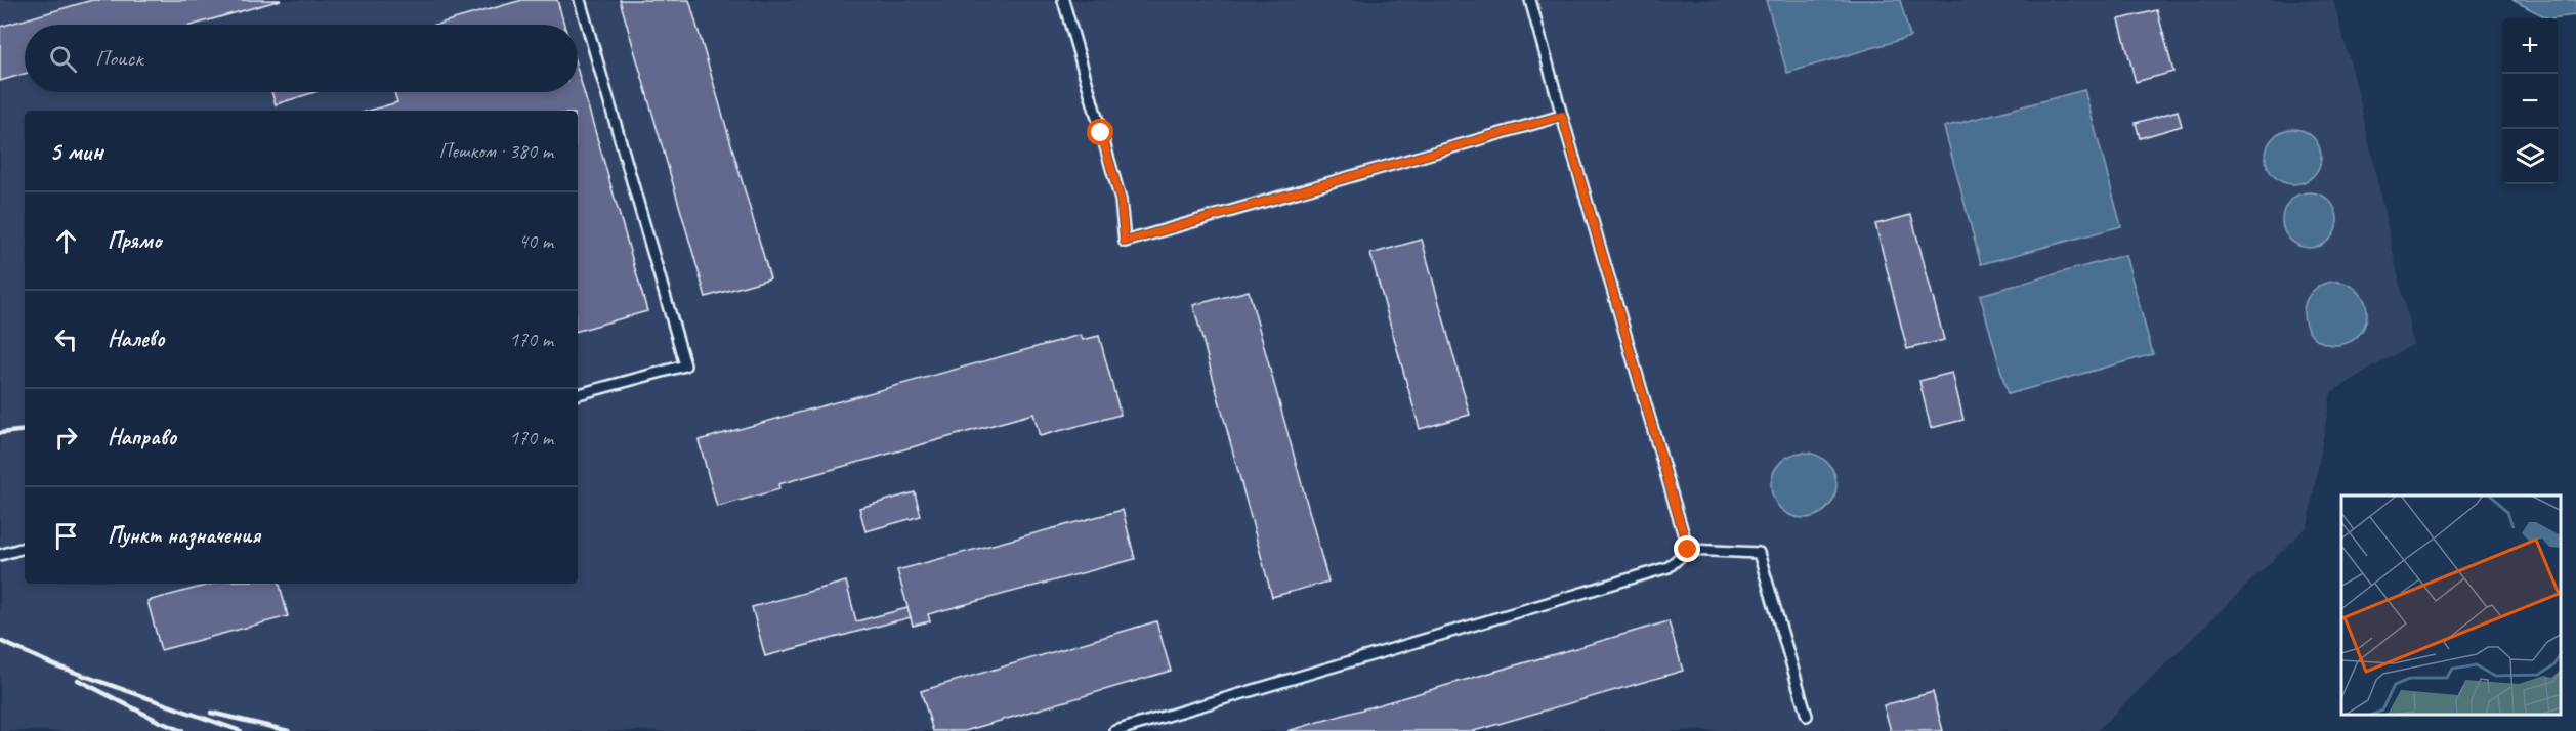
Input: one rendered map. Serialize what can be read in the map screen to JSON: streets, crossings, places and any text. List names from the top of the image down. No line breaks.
{"page":{"map_buttons":["+","−"],"search":"Поиск","heading":["5 мин","Пешком · 380 m"],"list":[["Прямо","40 m"],["Налево","170 m"],["Направо","170 m"],"Пункт назначения"]}}
